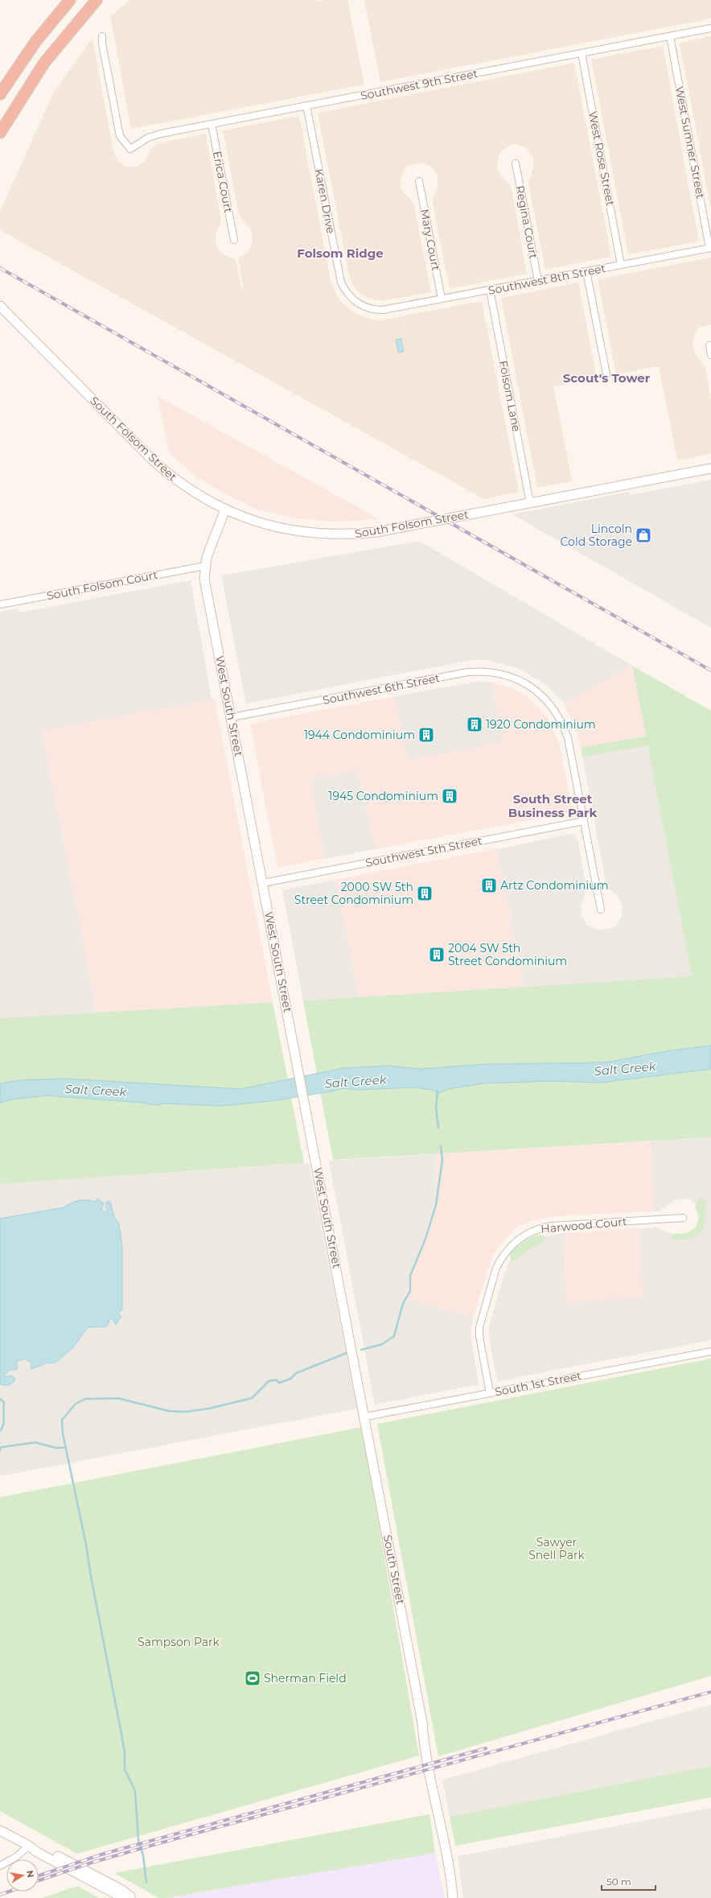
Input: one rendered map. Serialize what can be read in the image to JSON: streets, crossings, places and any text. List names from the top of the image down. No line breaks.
{"streets":{"street":["Southwest 9th Street","West Sumner Street","West Rose Street","Erica Court","Karen Drive","Regina Court","Mary Court","Southwest 8th Street","Folsom Lane","South Folsom Street","South Folsom Court","Southwest 6th Street","West South Street","Southwest 5th Street","Harwood Court","South 1st Street","South Street"]},"crossings":[["Southwest 9th Street","West Sumner Street"],["Southwest 9th Street","West Rose Street"],["Southwest 9th Street","Erica Court"],["Southwest 9th Street","Karen Drive"],["West Sumner Street","Southwest 8th Street"],["West Rose Street","Southwest 8th Street"],["Karen Drive","Southwest 8th Street"],["Regina Court","Southwest 8th Street"],["Mary Court","Southwest 8th Street"],["Southwest 8th Street","Folsom Lane"],["Folsom Lane","South Folsom Street"],["South Folsom Street","West South Street"],["South Folsom Court","West South Street"],["Southwest 6th Street","West South Street"],["Southwest 6th Street","Southwest 5th Street"],["West South Street","Southwest 5th Street"],["West South Street","South 1st Street"],["West South Street","South Street"],["Harwood Court","South 1st Street"],["South 1st Street","South Street"]],"districts":["Folsom Ridge","Scout's Tower","South Street Business Park"],"water":["Salt Creek"],"parks":["Sawyer Snell Park","Sampson Park"],"places":{"shop":["Lincoln Cold Storage"],"building":["1920 Condominium","1944 Condominium","1945 Condominium","Artz Condominium","2000 SW 5th Street Condominium","2004 SW 5th Street Condominium"],"sports":["Sherman Field"]},"scale_bar":"50 m","north":"right"}
